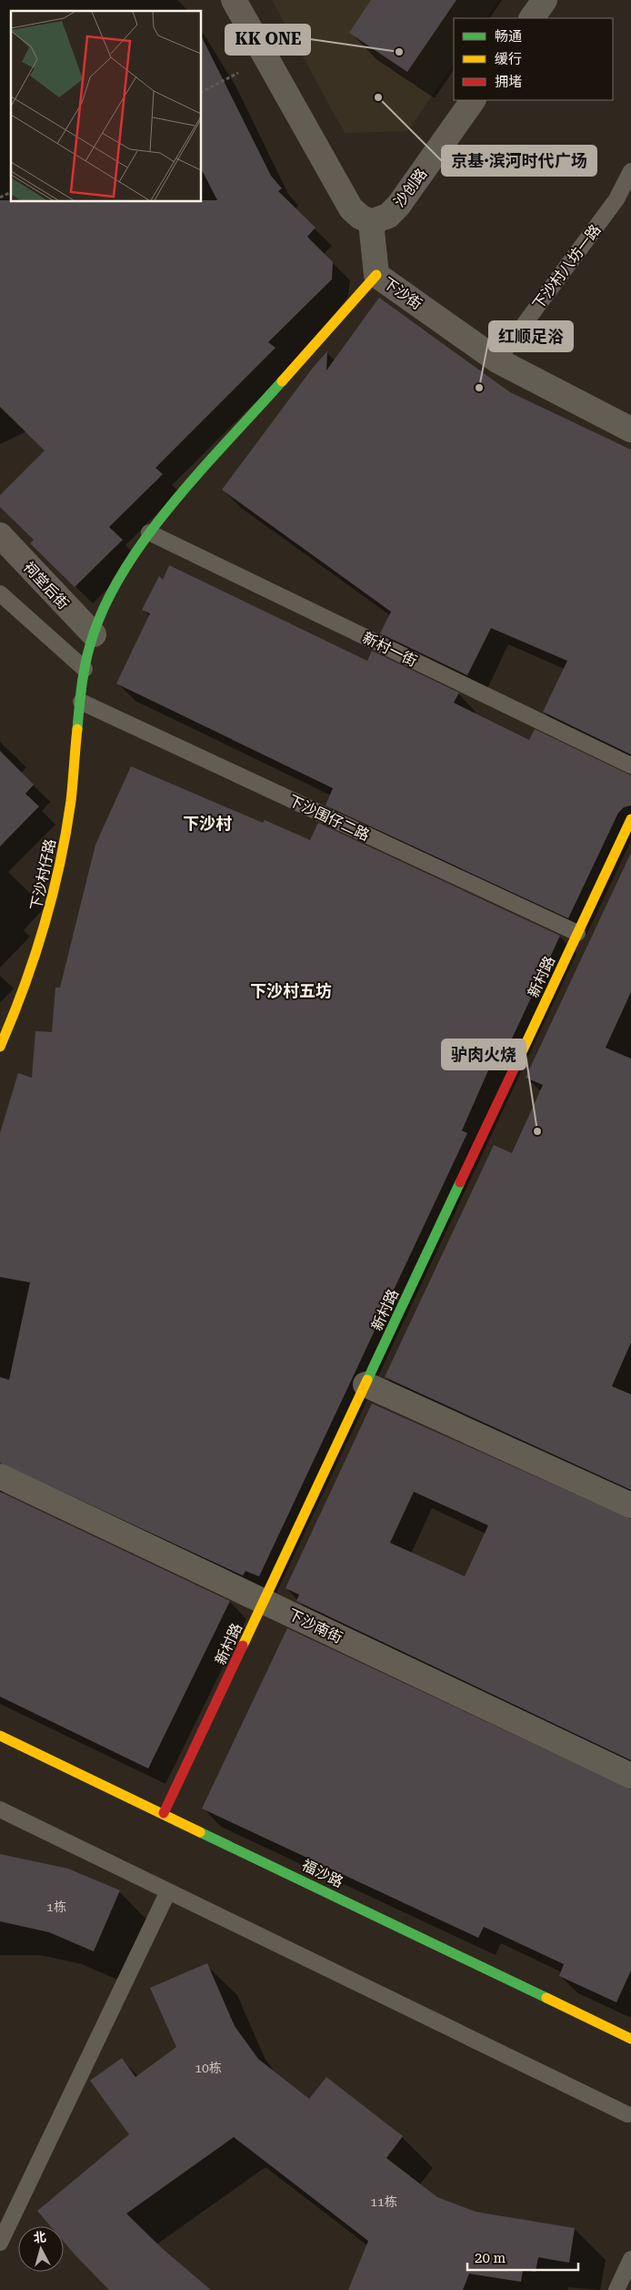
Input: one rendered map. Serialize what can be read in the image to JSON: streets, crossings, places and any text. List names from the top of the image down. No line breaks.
{"streets":{"street":["沙创路","下沙街","祠堂后街","下沙村仔路","新村路","下沙南街","福沙路"],"lane":["下沙村八坊一路","新村一街","下沙围仔二路"]},"crossings":[["沙创路","下沙街"],["下沙村八坊一路","下沙街"],["下沙街","下沙村仔路"],["祠堂后街","下沙村仔路"],["新村一街","下沙村仔路"],["下沙围仔二路","下沙村仔路"],["下沙围仔二路","新村路"],["新村路","下沙南街"],["新村路","福沙路"]],"districts":["下沙村","下沙村五坊"],"places":["KK ONE","京基·滨河时代广场","红顺足浴","驴肉火烧"],"house_numbers":["1栋","10栋","11栋"],"legend":["畅通","缓行","拥堵"],"scale_bar":"20 m","north":"top"}
